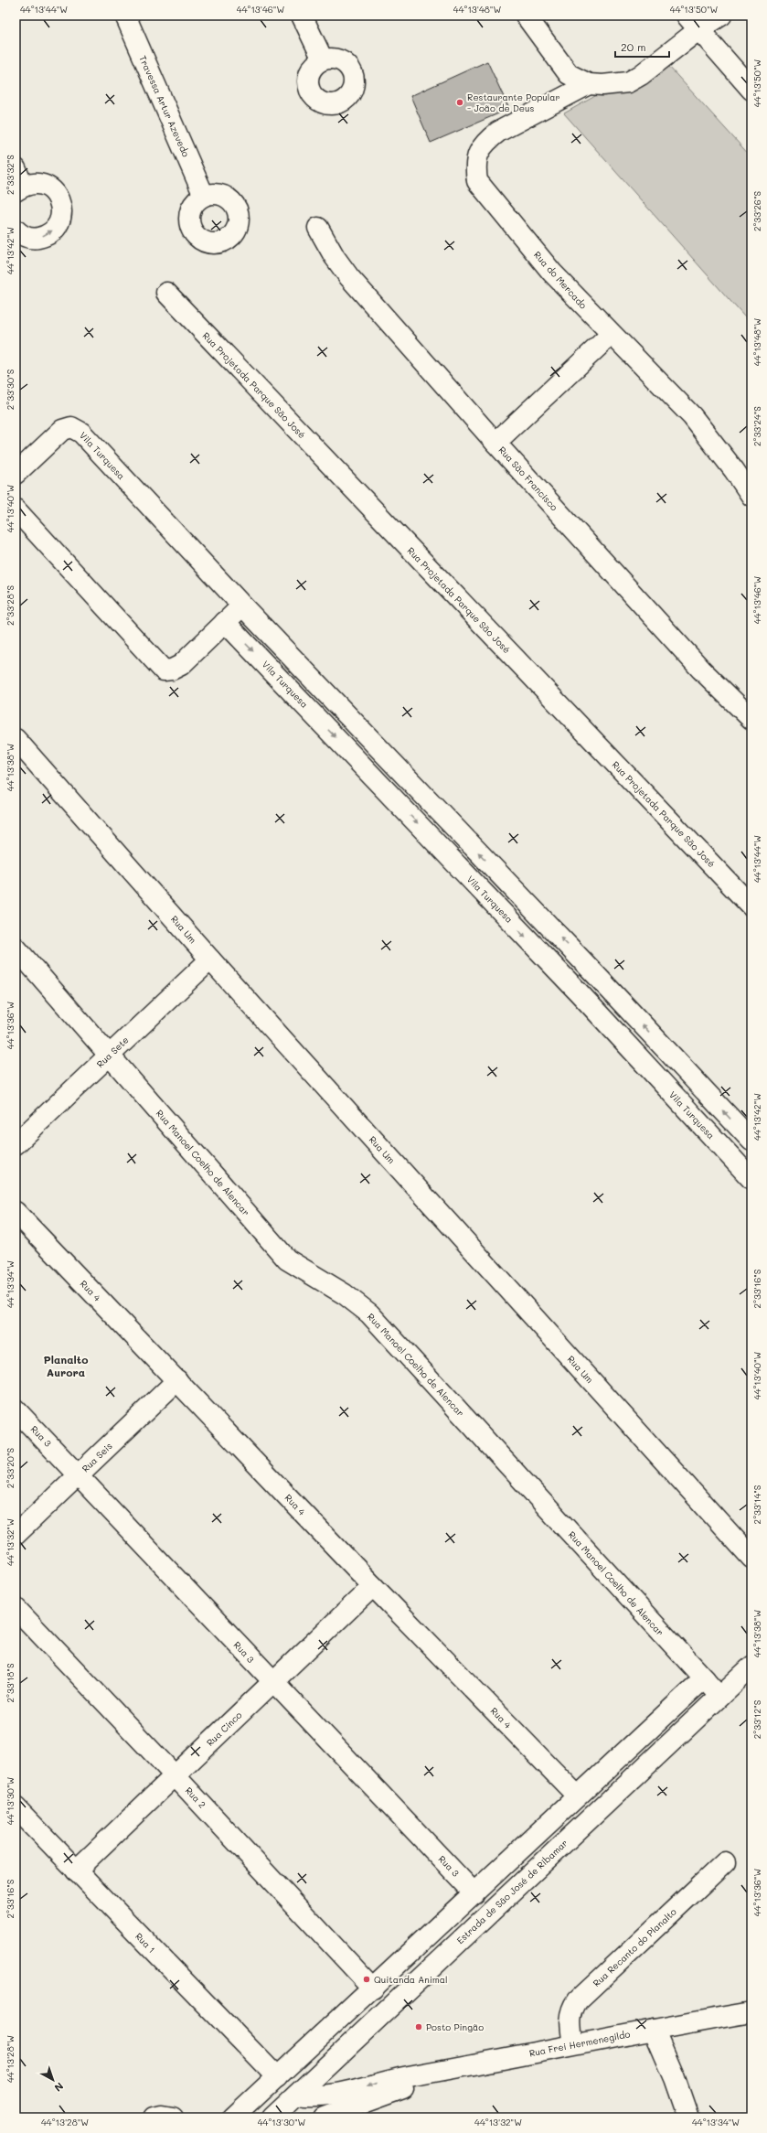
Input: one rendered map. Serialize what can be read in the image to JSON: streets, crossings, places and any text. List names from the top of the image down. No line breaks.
{"streets":{"street":["Travessa Artur Azevedo","Rua do Mercado","Rua Projetada Parque São José","Vila Turquesa","Rua São Francisco","Rua Um","Rua Sete","Rua Manoel Coelho de Alencar","Rua 4","Rua 3","Rua Seis","Rua Cinco","Rua 2","Estrada de São José de Ribamar","Rua 1","Rua Recanto do Planalto","Rua Frei Hermenegildo"]},"crossings":[["Rua Um","Rua Sete"],["Rua Sete","Rua Manoel Coelho de Alencar"],["Rua Manoel Coelho de Alencar","Estrada de São José de Ribamar"],["Rua 4","Rua Seis"],["Rua 4","Rua Cinco"],["Rua 3","Rua Seis"],["Rua 3","Rua Cinco"],["Rua Cinco","Rua 2"],["Rua Cinco","Rua 1"],["Estrada de São José de Ribamar","Rua Frei Hermenegildo"],["Rua Recanto do Planalto","Rua Frei Hermenegildo"]],"districts":["Planalto Aurora"],"places":["Restaurante Popular - João de Deus","Quitanda Animal","Posto Pingão"],"scale_bar":"20 m","north":"bottom right","coordinates":["44°13'44\"W","44°13'46\"W","44°13'48\"W","44°13'50\"W","2°33'32\"S","2°33'26\"S","44°13'42\"W","2°33'30\"S","2°33'24\"S","44°13'40\"W","2°33'28\"S","44°13'38\"W","44°13'36\"W","44°13'34\"W","2°33'16\"S","2°33'20\"S","2°33'14\"S","44°13'32\"W","2°33'18\"S","2°33'12\"S","44°13'30\"W","44°13'28\"W"]}
